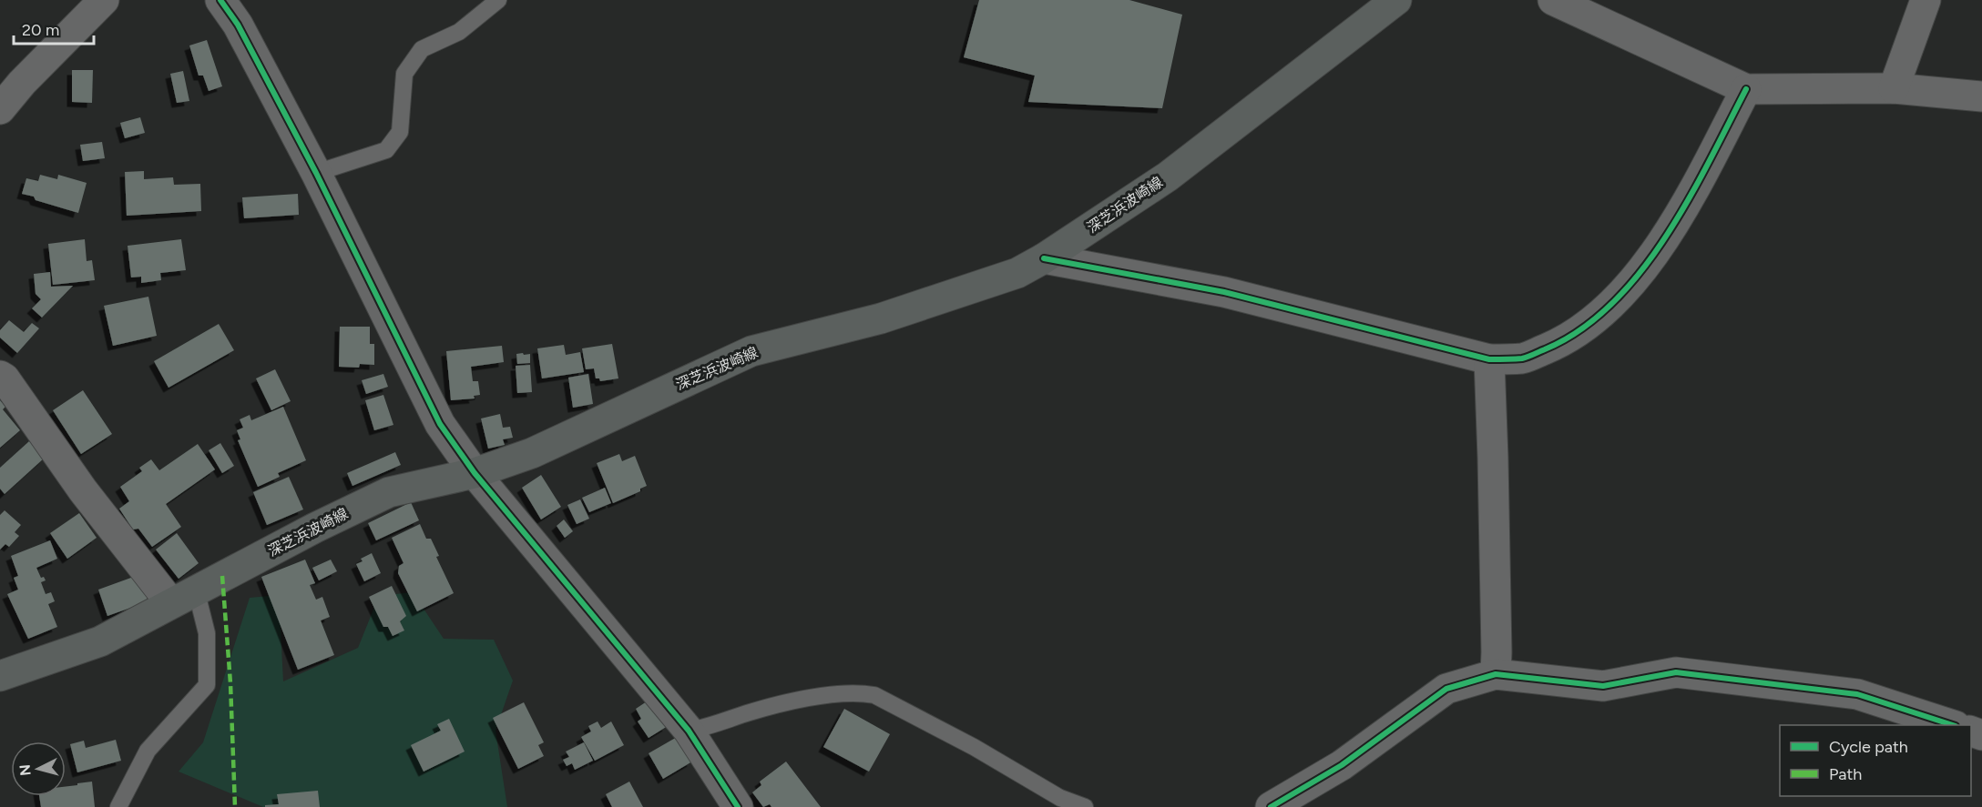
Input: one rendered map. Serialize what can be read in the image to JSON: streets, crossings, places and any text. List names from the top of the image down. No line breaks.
{"streets":{"main road":["深芝浜波崎線"]},"legend":["Cycle path","Path"],"scale_bar":"20 m","north":"left"}
